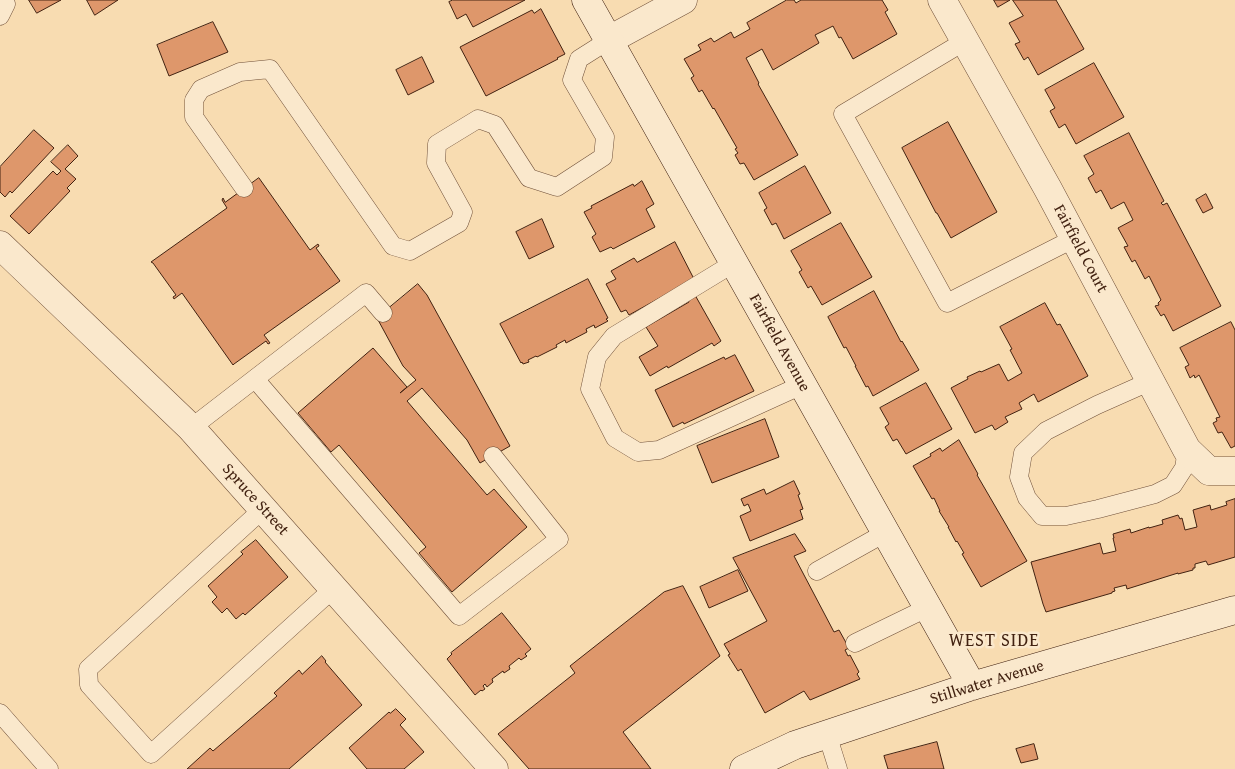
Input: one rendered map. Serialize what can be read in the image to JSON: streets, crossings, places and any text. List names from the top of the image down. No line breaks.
{"streets":{"street":["Fairfield Court","Fairfield Avenue","Spruce Street","Stillwater Avenue"]},"crossings":[["Fairfield Avenue","Stillwater Avenue"]],"districts":["WEST SIDE"]}
